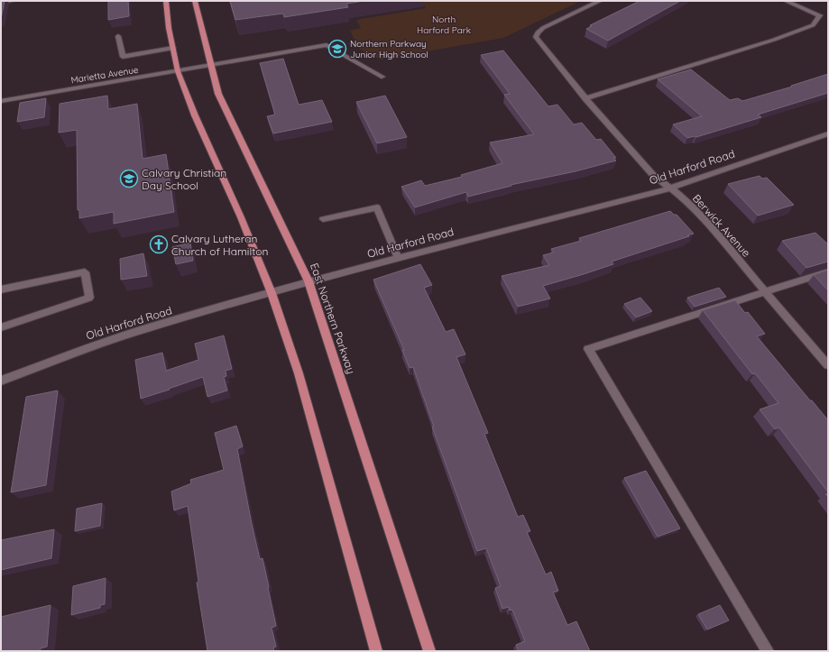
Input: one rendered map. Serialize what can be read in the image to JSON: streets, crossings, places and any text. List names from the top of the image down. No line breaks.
{"streets":{"main road":["East Northern Parkway"],"street":["Marietta Avenue","Old Harford Road","Berwick Avenue"]},"crossings":[["Marietta Avenue","East Northern Parkway"],["Old Harford Road","Berwick Avenue"],["Old Harford Road","East Northern Parkway"]],"parks":["North Harford Park"],"places":{"school or university":["Northern Parkway Junior High School","Calvary Christian Day School"],"church":["Calvary Lutheran Church of Hamilton"]}}
